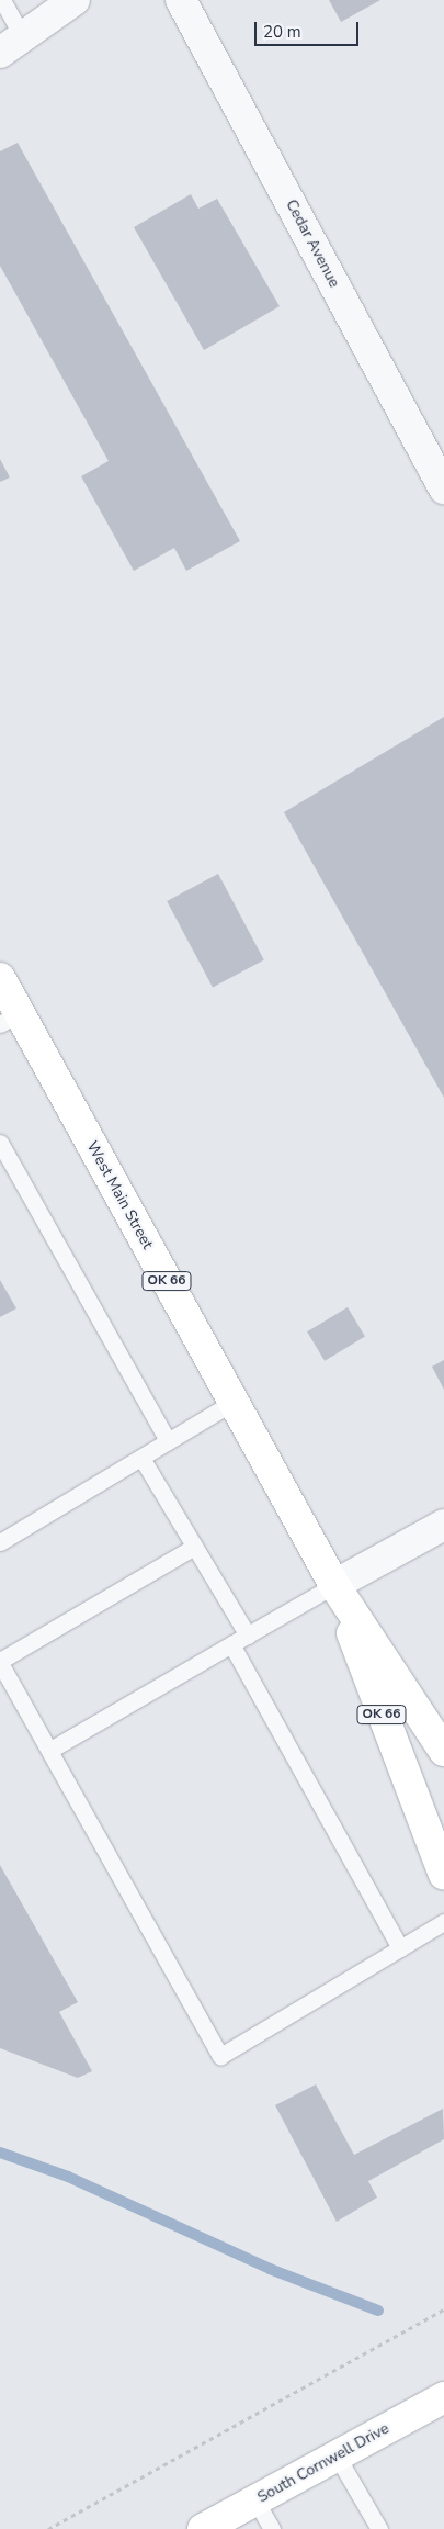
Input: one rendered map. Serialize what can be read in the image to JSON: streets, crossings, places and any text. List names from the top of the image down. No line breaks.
{"streets":{"main road":["West Main Street","OK 66","South Cornwell Drive"],"street":["Cedar Avenue"]},"scale_bar":"20 m"}
